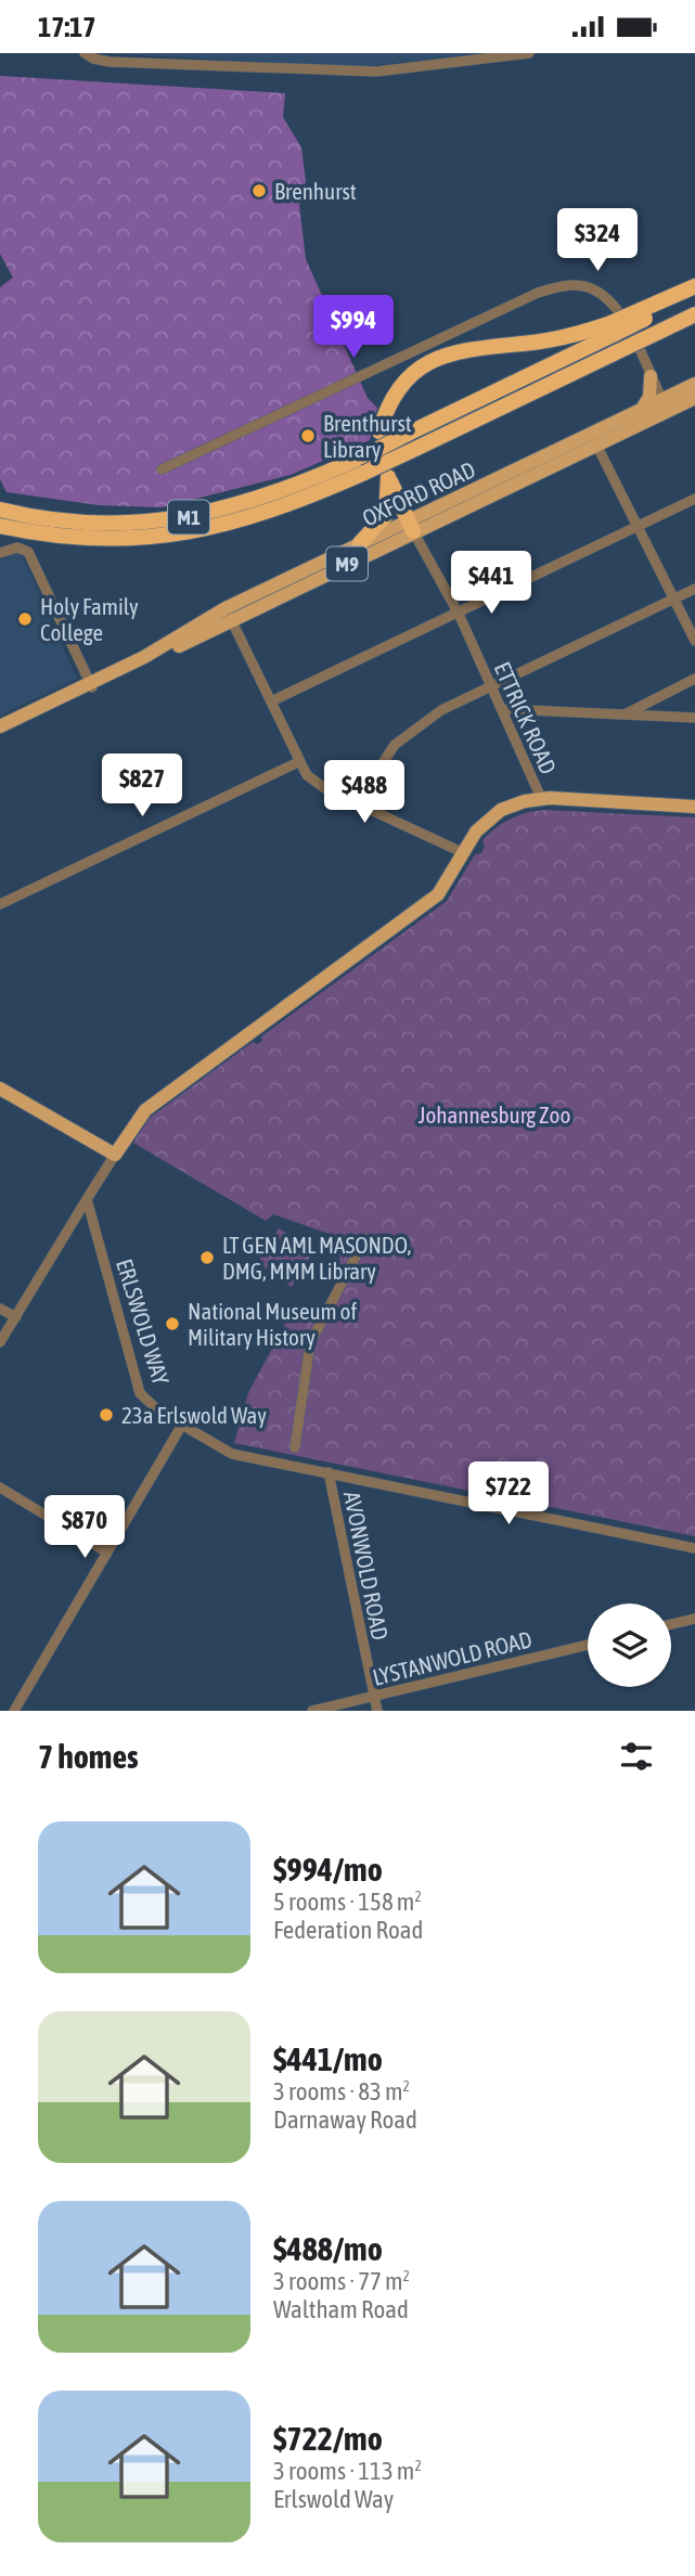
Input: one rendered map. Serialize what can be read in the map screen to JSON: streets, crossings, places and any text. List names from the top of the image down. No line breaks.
{"streets":{"highway":["M1"],"main road":["OXFORD ROAD","M9"],"street":["ETTRICK ROAD","ERLSWOLD WAY","AVONWOLD ROAD","LYSTANWOLD ROAD"]},"crossings":[["OXFORD ROAD","ETTRICK ROAD"],["ERLSWOLD WAY","AVONWOLD ROAD"],["AVONWOLD ROAD","LYSTANWOLD ROAD"]],"parks":["Johannesburg Zoo"],"places":["Brenhurst","Brenthurst Library","Holy Family College","LT GEN AML MASONDO, DMG, MMM Library","National Museum of Military History","23a Erlswold Way"],"page":{"status":"17:17","price":["$324","$994","$441","$827","$488","$722","$870"],"heading":"7 homes","list":[{"name":"$994/mo","note":"5 rooms · 158 m² · Federation Road"},{"name":"$441/mo","note":"3 rooms · 83 m² · Darnaway Road"},{"name":"$488/mo","note":"3 rooms · 77 m² · Waltham Road"},{"name":"$722/mo","note":"3 rooms · 113 m² · Erlswold Way"}]}}
